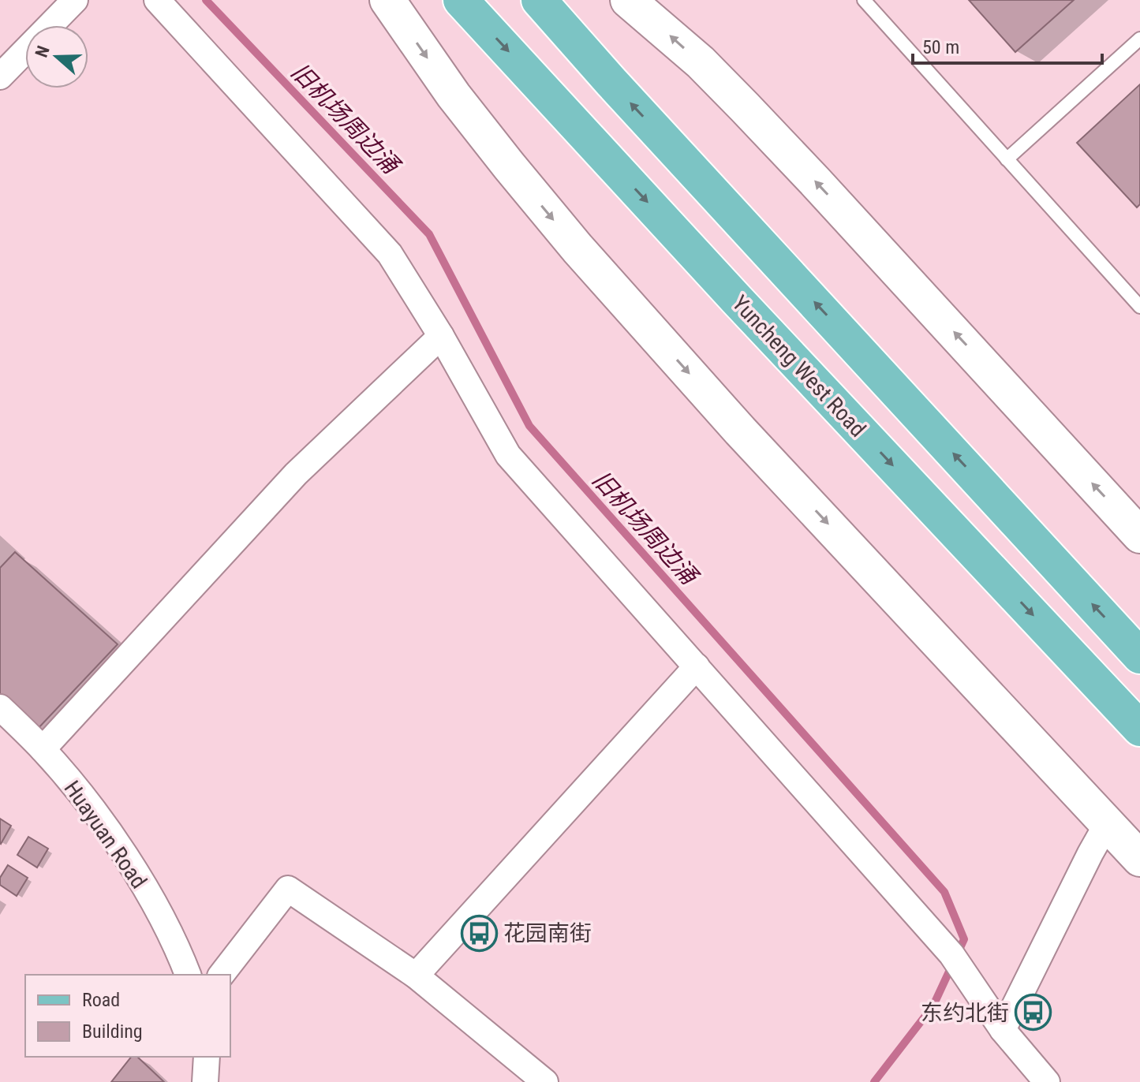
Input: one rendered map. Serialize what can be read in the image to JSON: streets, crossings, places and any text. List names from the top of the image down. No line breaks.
{"streets":{"main road":["Yuncheng West Road"],"street":["Huayuan Road"]},"water":["旧机场周边涌"],"places":{"bus stop":["花园南街","东约北街"]},"legend":["Road","Building"],"scale_bar":"50 m","north":"left"}
